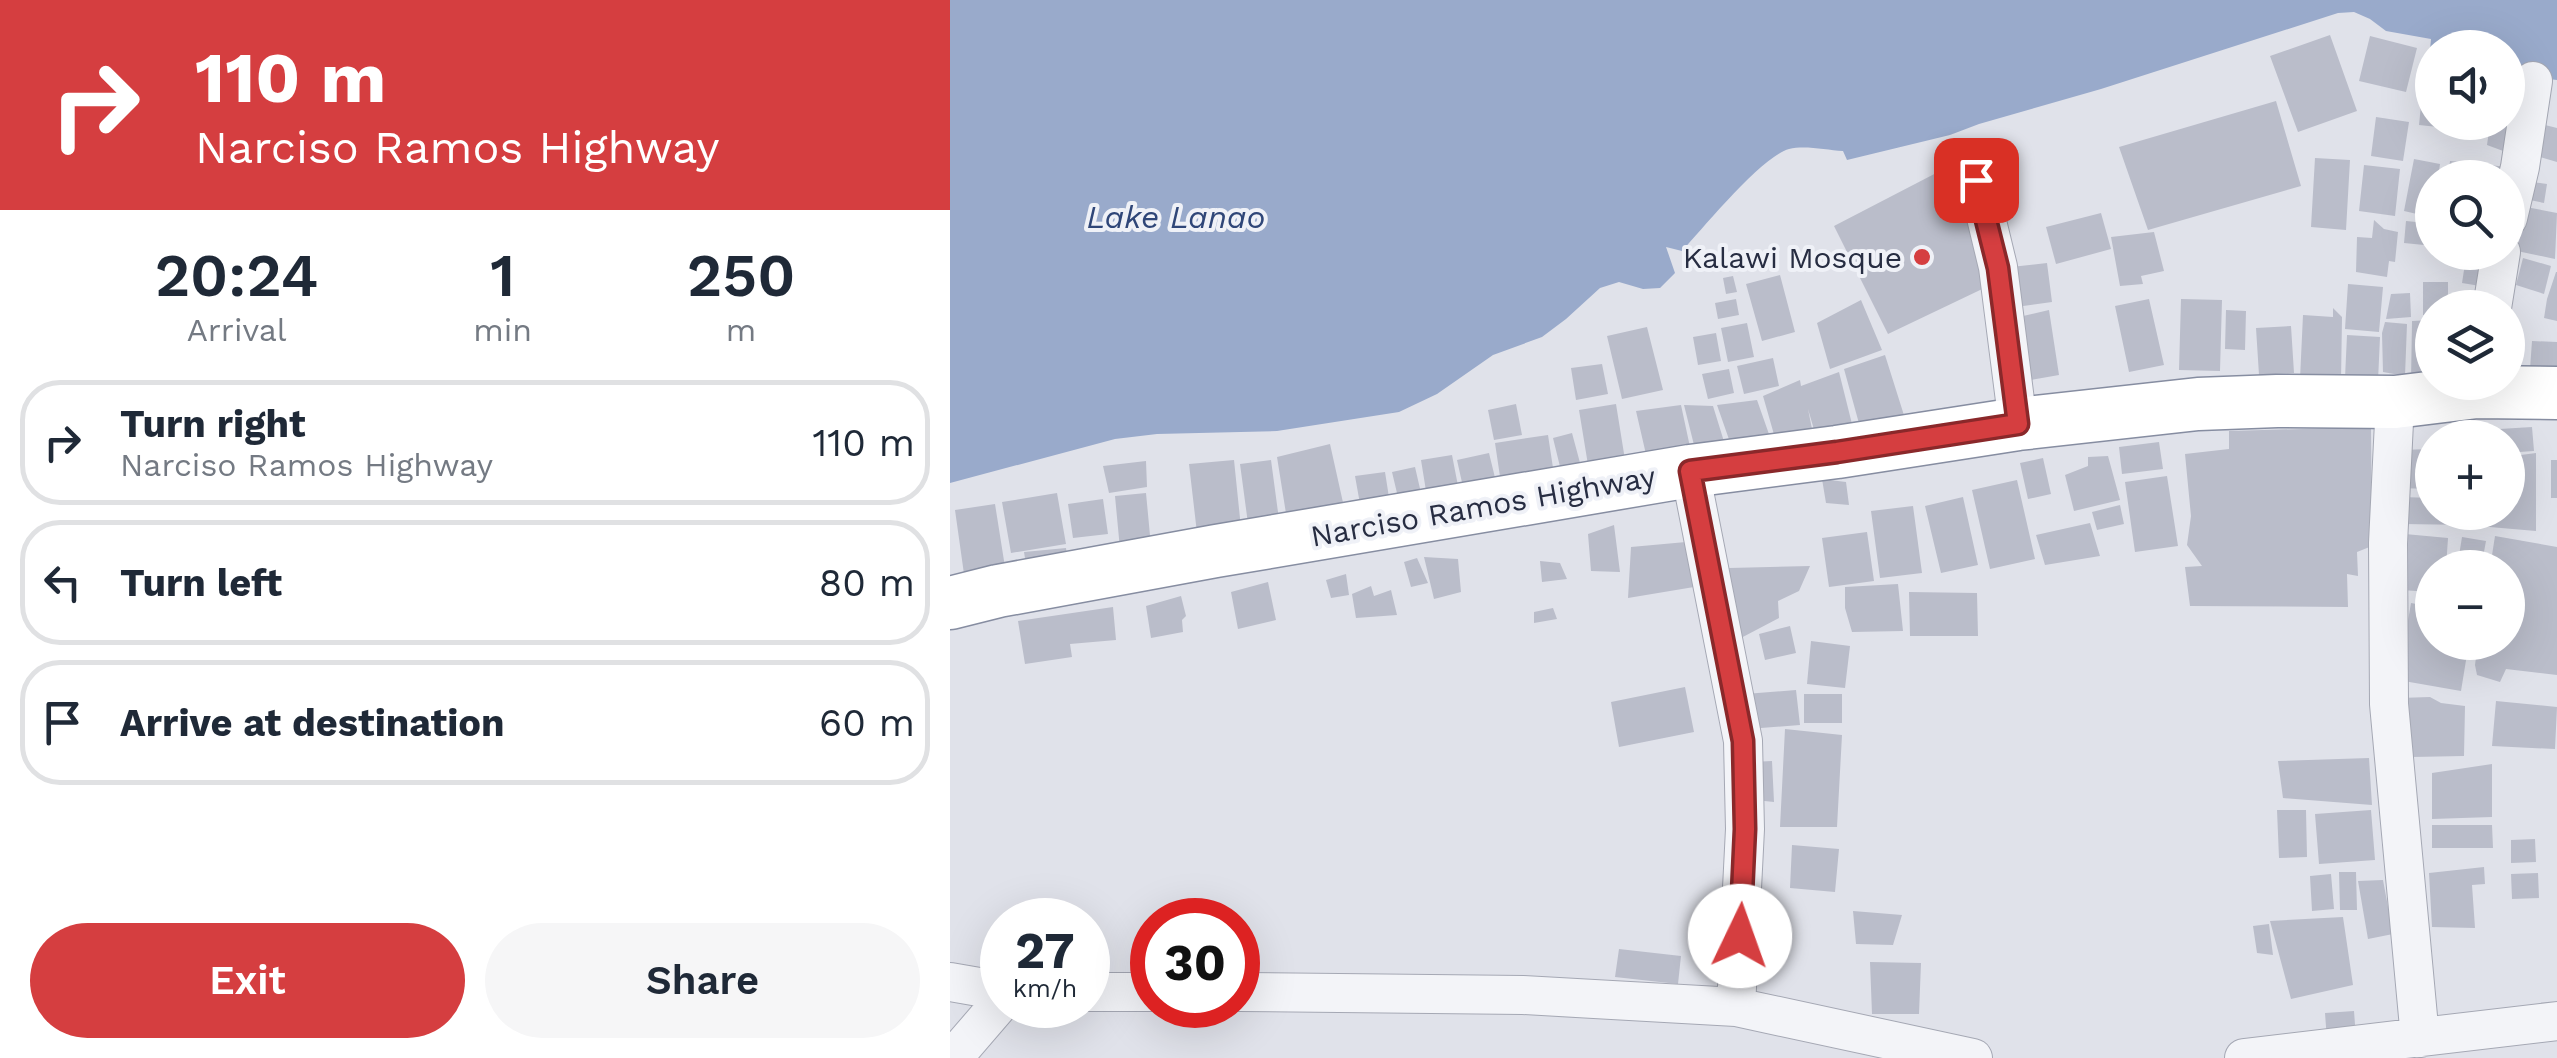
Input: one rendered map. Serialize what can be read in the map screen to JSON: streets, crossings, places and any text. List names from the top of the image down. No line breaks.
{"streets":{"highway":["Narciso Ramos Highway"]},"water":["Lake Lanao"],"places":["Kalawi Mosque"],"page":{"turn":["110 m","Narciso Ramos Highway"],"map_buttons":["+","−"],"eta":["20:24","Arrival","1","min","250","m"],"list":[{"name":"Turn right","note":"Narciso Ramos Highway","value":"110 m"},{"name":"Turn left","value":"80 m"},{"name":"Arrive at destination","value":"60 m"}],"speed":"27 km/h","limit":"30","buttons":["Exit","Share"]}}
